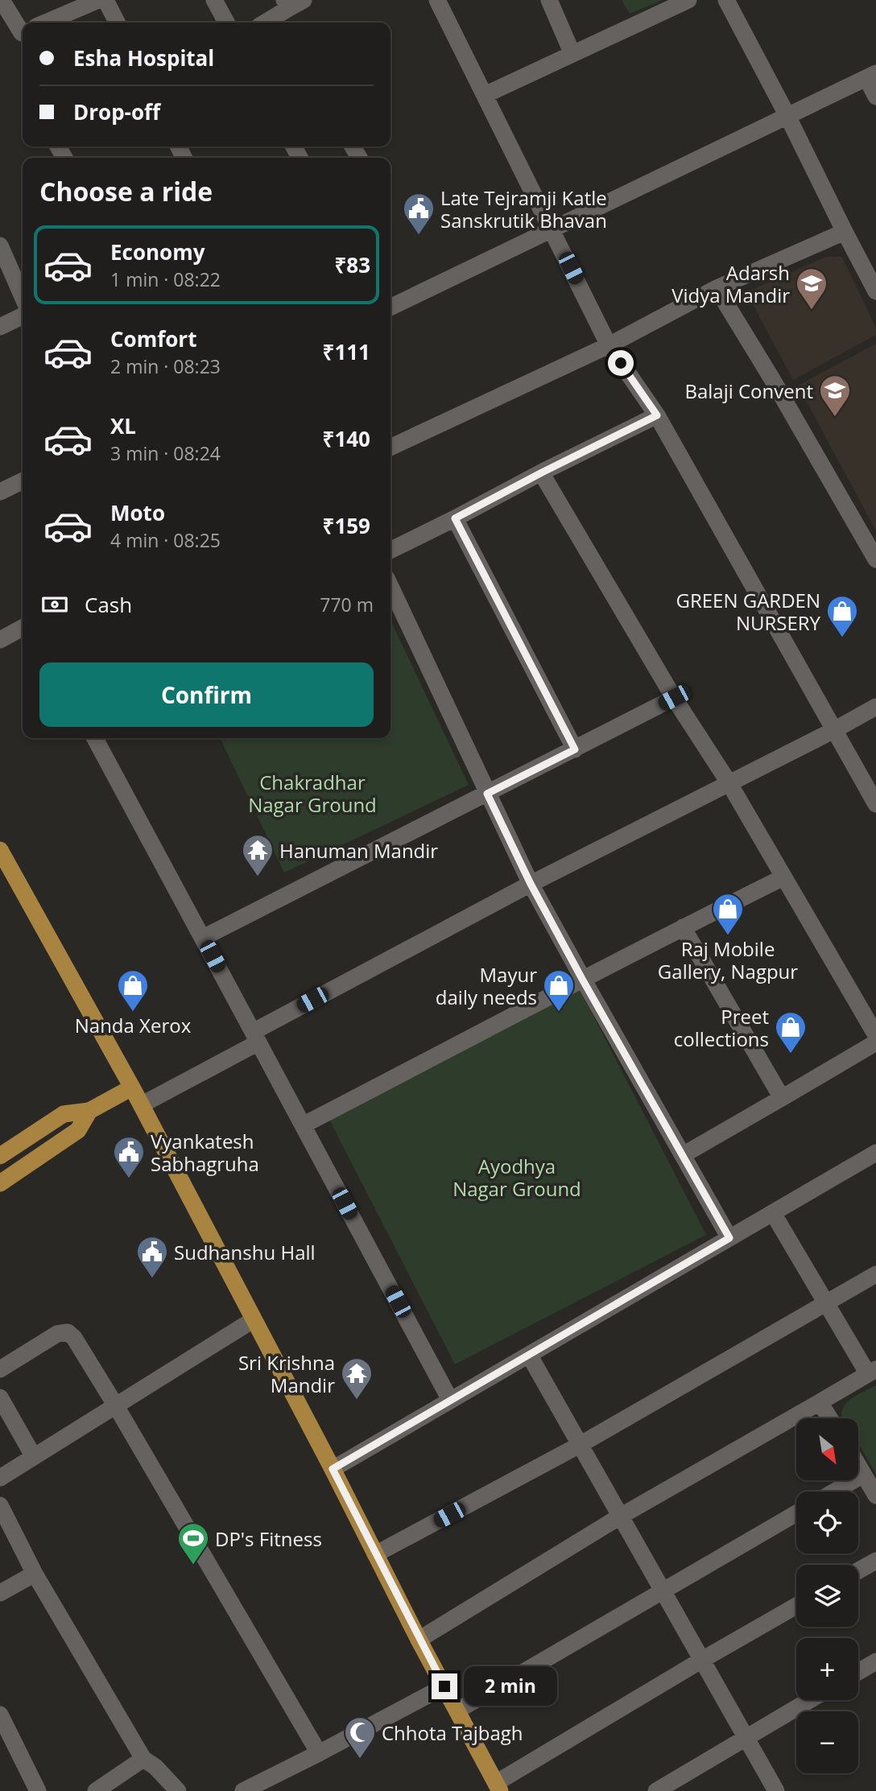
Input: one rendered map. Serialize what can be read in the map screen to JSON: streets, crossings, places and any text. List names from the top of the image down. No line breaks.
{"parks":["Chakradhar Nagar Ground","Ayodhya Nagar Ground"],"places":{"public building":["Late Tejramji Katle Sanskrutik Bhavan","Vyankatesh Sabhagruha","Sudhanshu Hall"],"school or university":["Adarsh Vidya Mandir","Balaji Convent"],"shop":["GREEN GARDEN NURSERY","Raj Mobile Gallery, Nagpur","Nanda Xerox","Mayur daily needs","Preet collections"],"temple":["Hanuman Mandir","Sri Krishna Mandir"],"sports":["DP's Fitness"],"mosque":["Chhota Tajbagh"]},"north":"bottom right","page":{"banner":["Esha Hospital","Drop-off"],"heading":"Choose a ride","list":[{"name":"Economy","note":"1 min · 08:22","value":"₹83"},{"name":"Comfort","note":"2 min · 08:23","value":"₹111"},{"name":"XL","note":"3 min · 08:24","value":"₹140"},{"name":"Moto","note":"4 min · 08:25","value":"₹159"}],"pay":["Cash","770 m"],"buttons":"Confirm","map_buttons":["+","−"],"bubble":"2 min"}}
